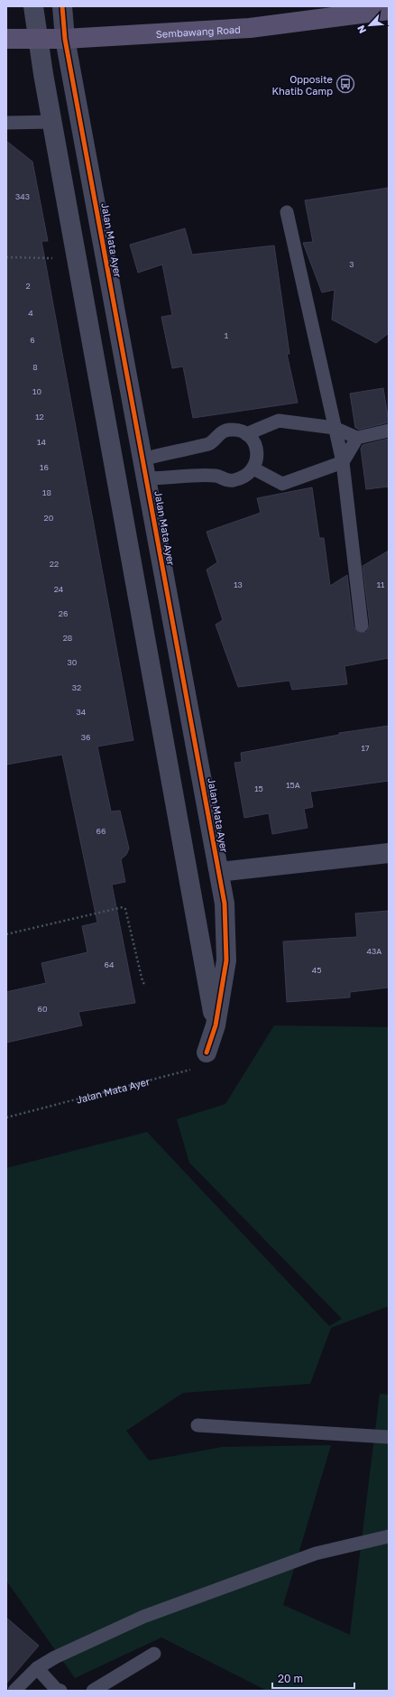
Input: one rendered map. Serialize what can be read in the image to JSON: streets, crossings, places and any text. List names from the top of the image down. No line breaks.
{"streets":{"main road":["Sembawang Road"],"street":["Jalan Mata Ayer"]},"crossings":[["Sembawang Road","Jalan Mata Ayer"]],"places":{"bus stop":["Opposite Khatib Camp"]},"house_numbers":["343","3","2","4","1","6","8","10","12","14","16","18","20","22","13","11","24","26","28","30","32","34","36","17","15A","15","66","43A","64","45","60"],"scale_bar":"20 m","north":"bottom left"}
